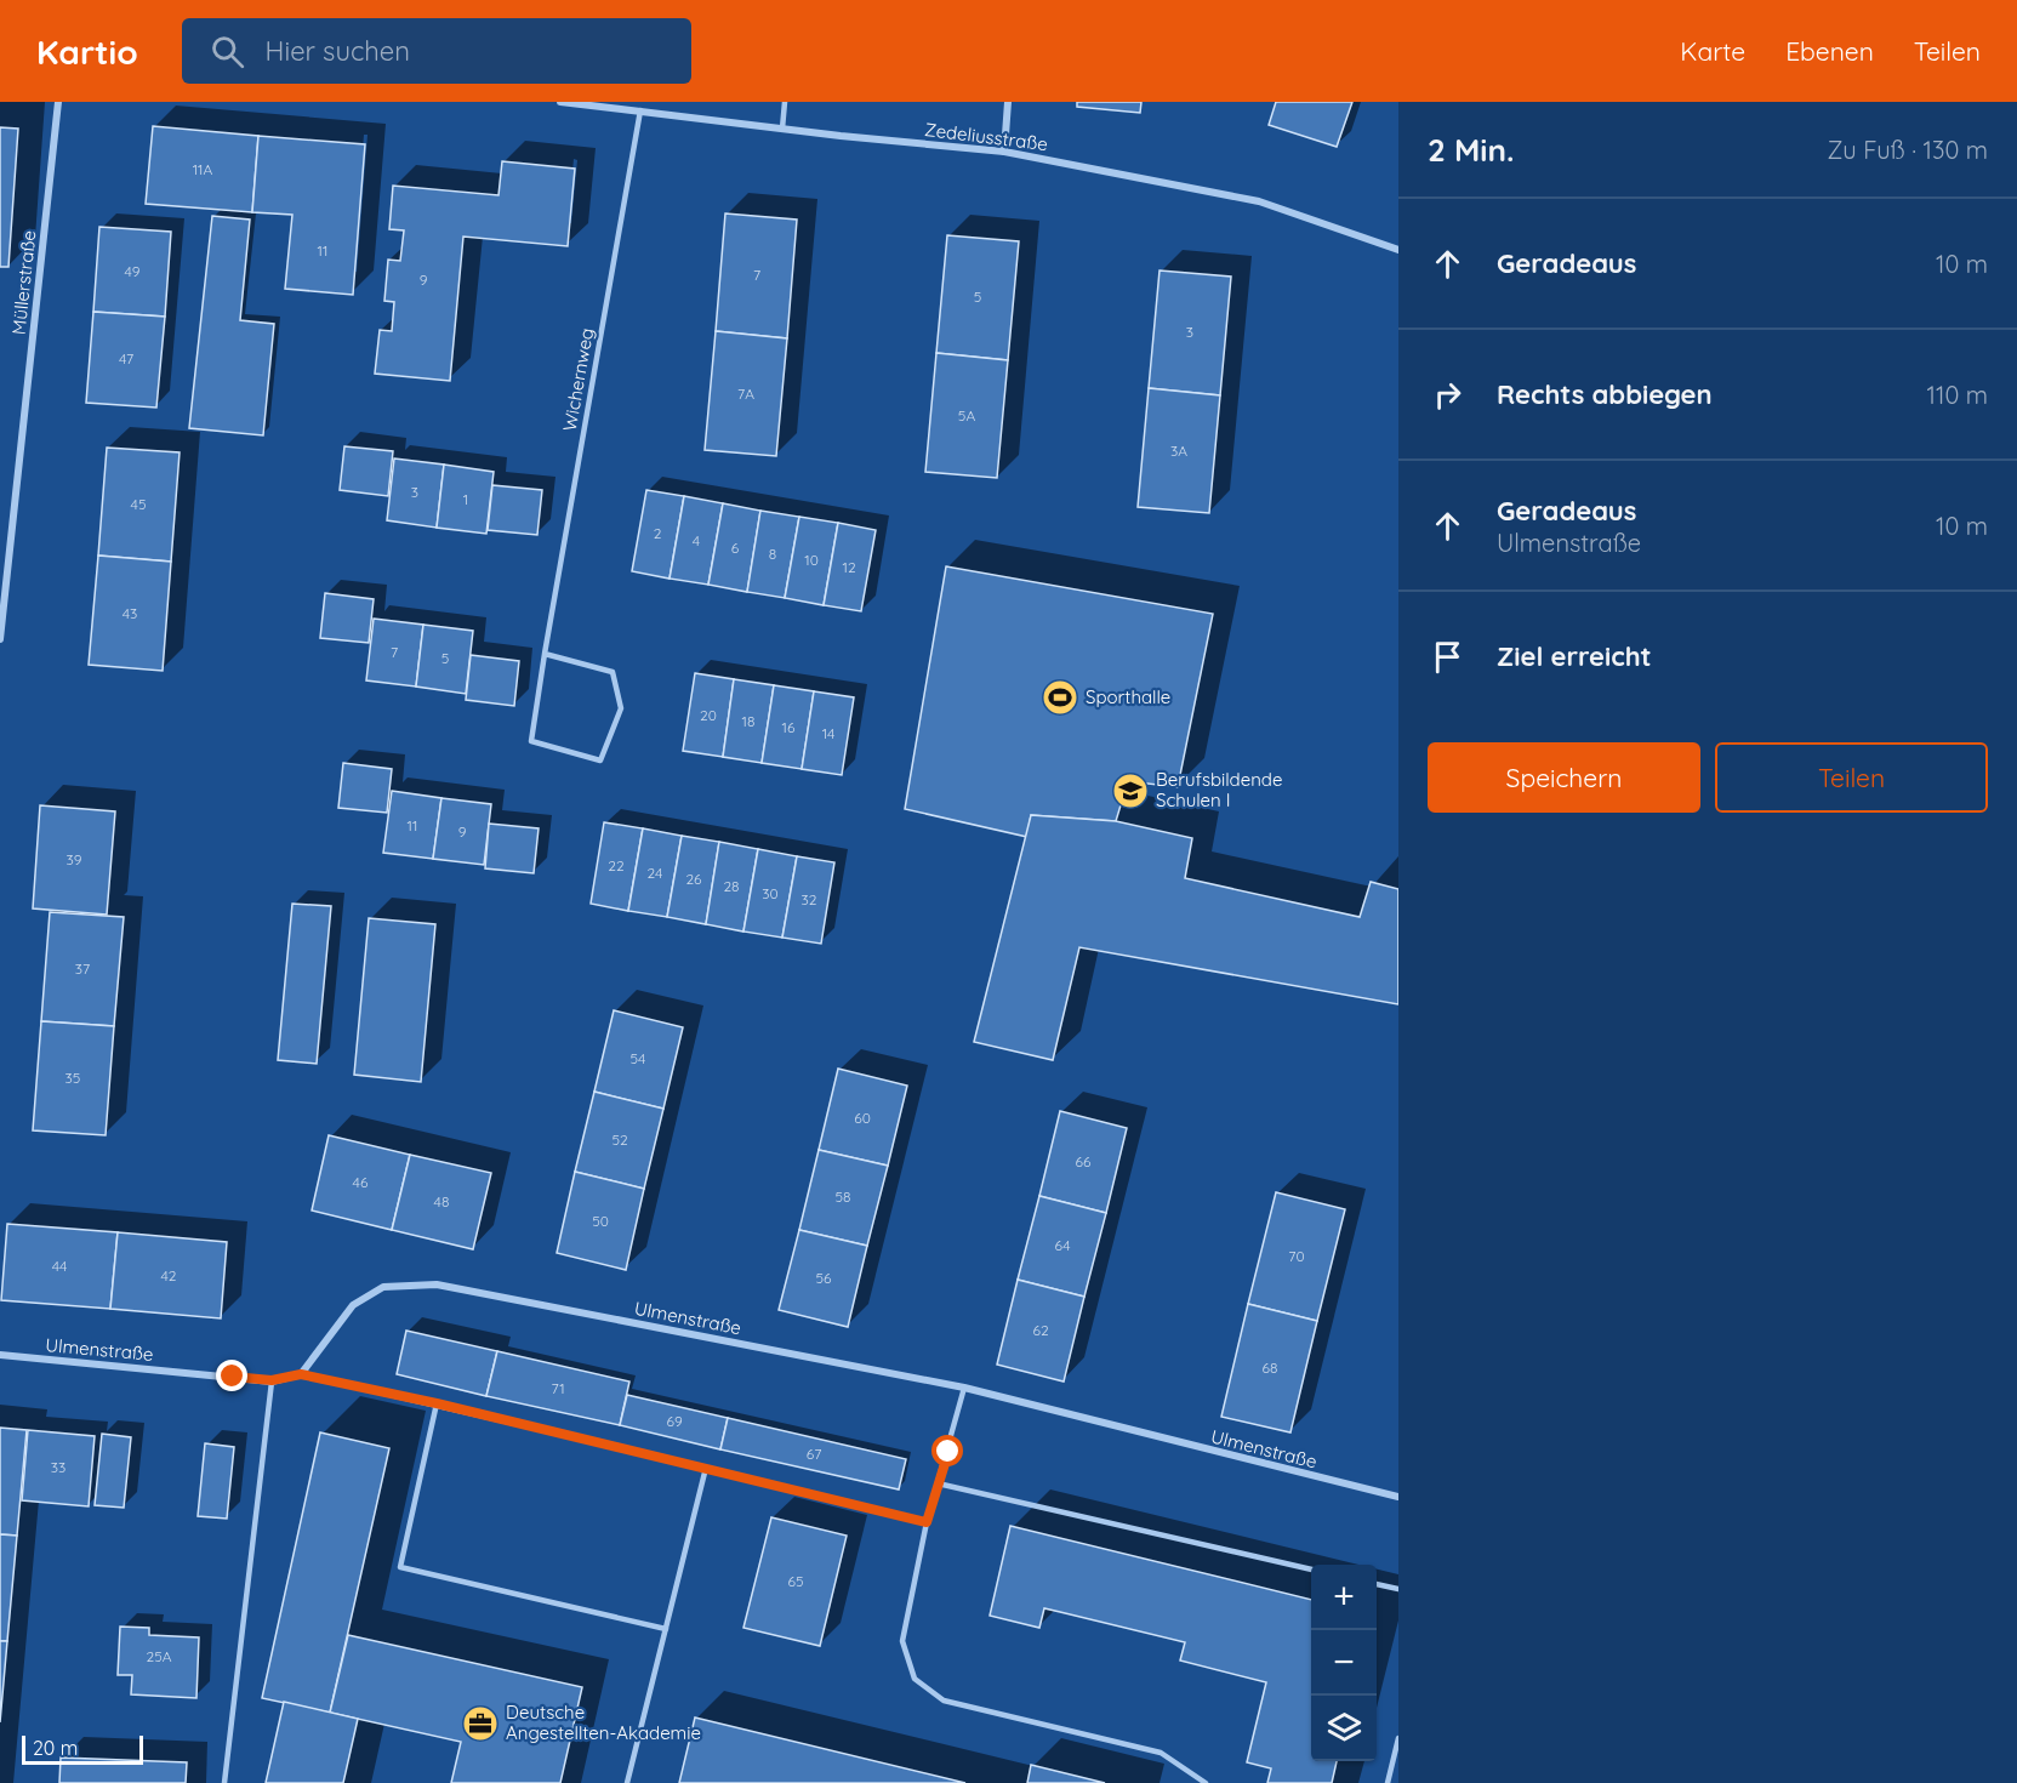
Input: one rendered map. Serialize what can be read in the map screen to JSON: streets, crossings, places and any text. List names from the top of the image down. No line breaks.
{"streets":{"street":["Zedeliusstraße","Müllerstraße","Ulmenstraße"],"lane":["Wichernweg"]},"crossings":[["Zedeliusstraße","Wichernweg"]],"places":{"sports":["Sporthalle"],"school or university":["Berufsbildende Schulen I"],"office":["Deutsche Angestellten-Akademie"]},"house_numbers":["11A","11","49","7","9","5","3","47","7A","5A","3A","3","1","45","2","4","6","8","10","12","43","7","5","20","18","16","14","11","9","39","22","24","26","28","30","32","37","54","35","60","52","66","46","58","48","50","64","70","44","42","56","62","68","71","69","67","33","65","25A"],"scale_bar":"20 m","page":{"header":"Kartio","search":"Hier suchen","nav":["Karte","Ebenen","Teilen"],"heading":["2 Min.","Zu Fuß · 130 m"],"list":[["Geradeaus","10 m"],["Rechts abbiegen","110 m"],["Geradeaus","Ulmenstraße","10 m"],"Ziel erreicht"],"buttons":["Speichern","Teilen"],"map_buttons":["+","−"],"scale":"20 m"}}
